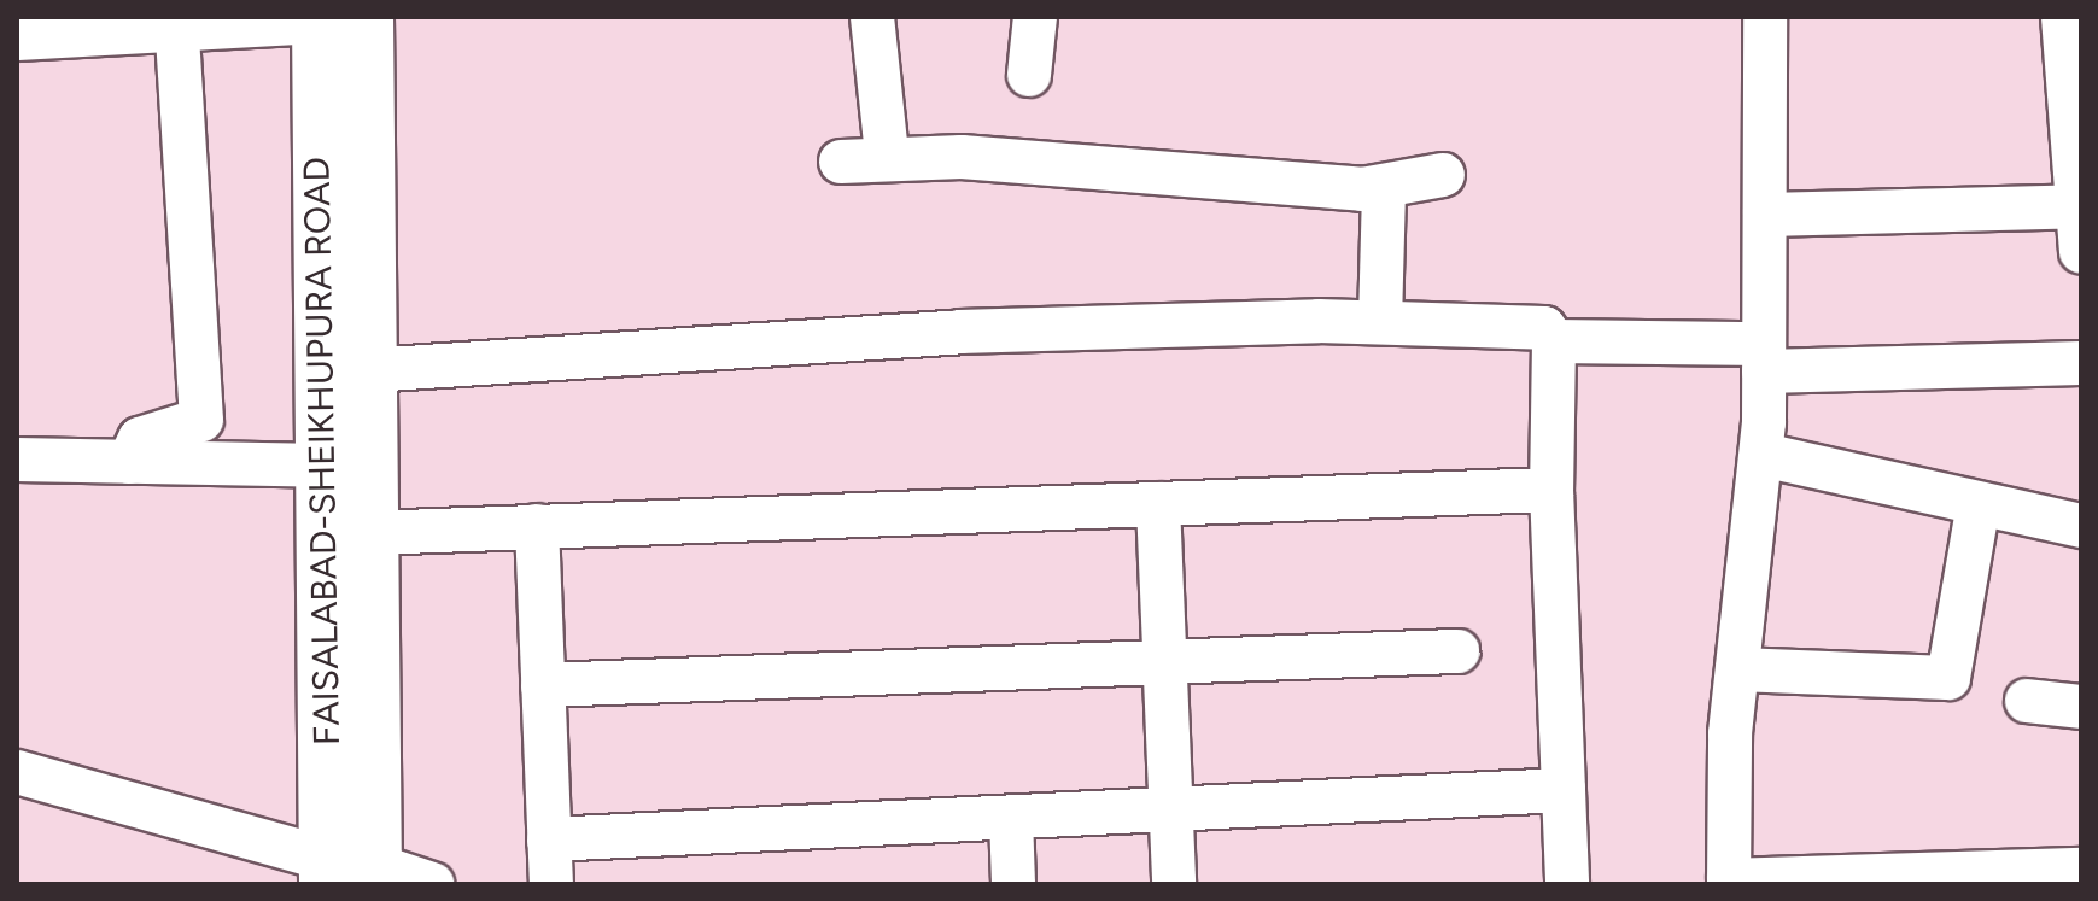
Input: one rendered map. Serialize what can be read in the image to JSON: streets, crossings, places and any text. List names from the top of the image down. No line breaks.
{"streets":{"highway":["FAISALABAD-SHEIKHUPURA ROAD"]}}
